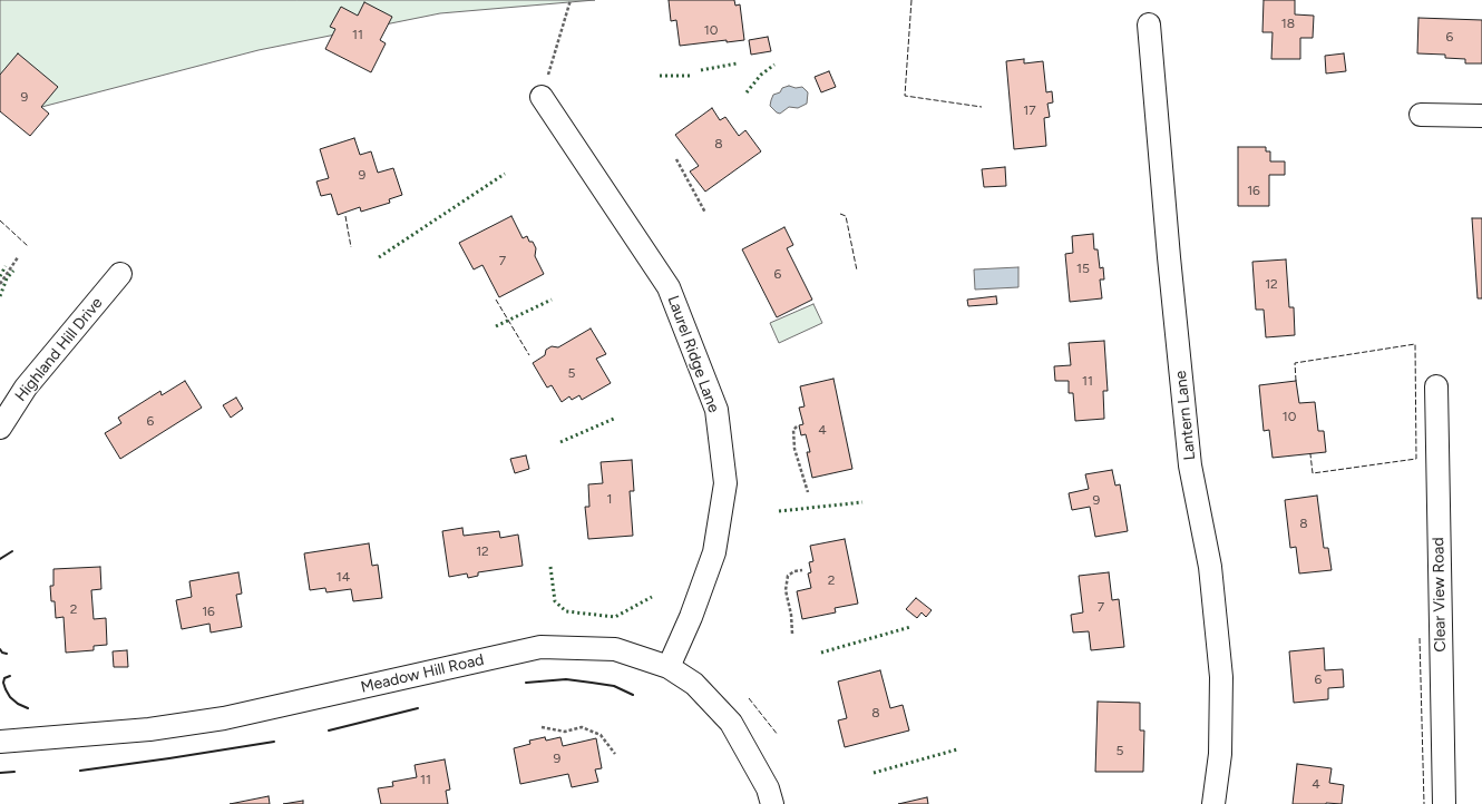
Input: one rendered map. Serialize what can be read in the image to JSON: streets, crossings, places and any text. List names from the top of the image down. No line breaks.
{"streets":{"street":["Highland Hill Drive","Laurel Ridge Lane","Lantern Lane","Clear View Road","Meadow Hill Road"]},"crossings":[["Laurel Ridge Lane","Meadow Hill Road"]],"house_numbers":["18","10","11","6","9","17","8","9","16","7","15","6","12","5","11","10","6","4","1","9","8","12","14","2","7","2","16","6","8","5","9","11","4"]}
